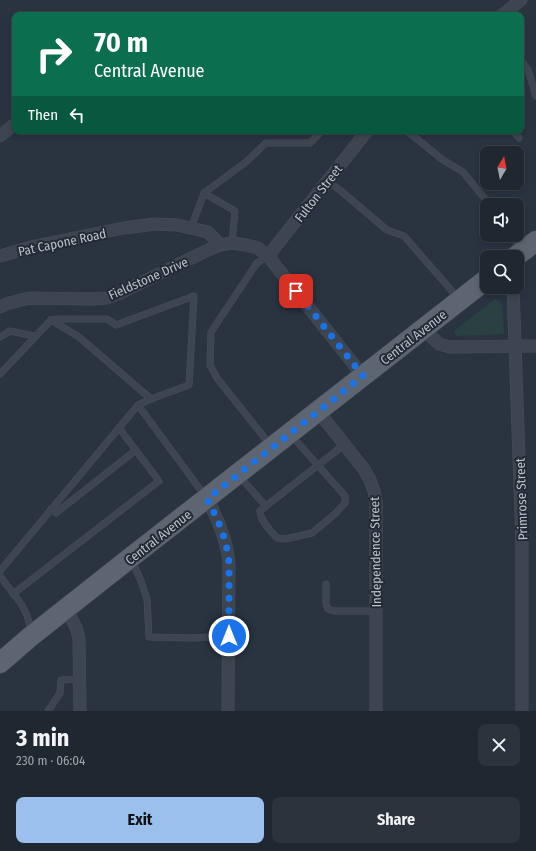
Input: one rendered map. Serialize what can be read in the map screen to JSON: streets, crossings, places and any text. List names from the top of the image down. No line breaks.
{"streets":{"main road":["Central Avenue"],"street":["Fulton Street","Pat Capone Road","Fieldstone Drive","Primrose Street","Independence Street"]},"crossings":[["Central Avenue","Independence Street"]],"north":"top","page":{"turn":["70 m","Central Avenue"],"then":"Then","heading":["3 min","230 m · 06:04"],"buttons":["Exit","Share"]}}
